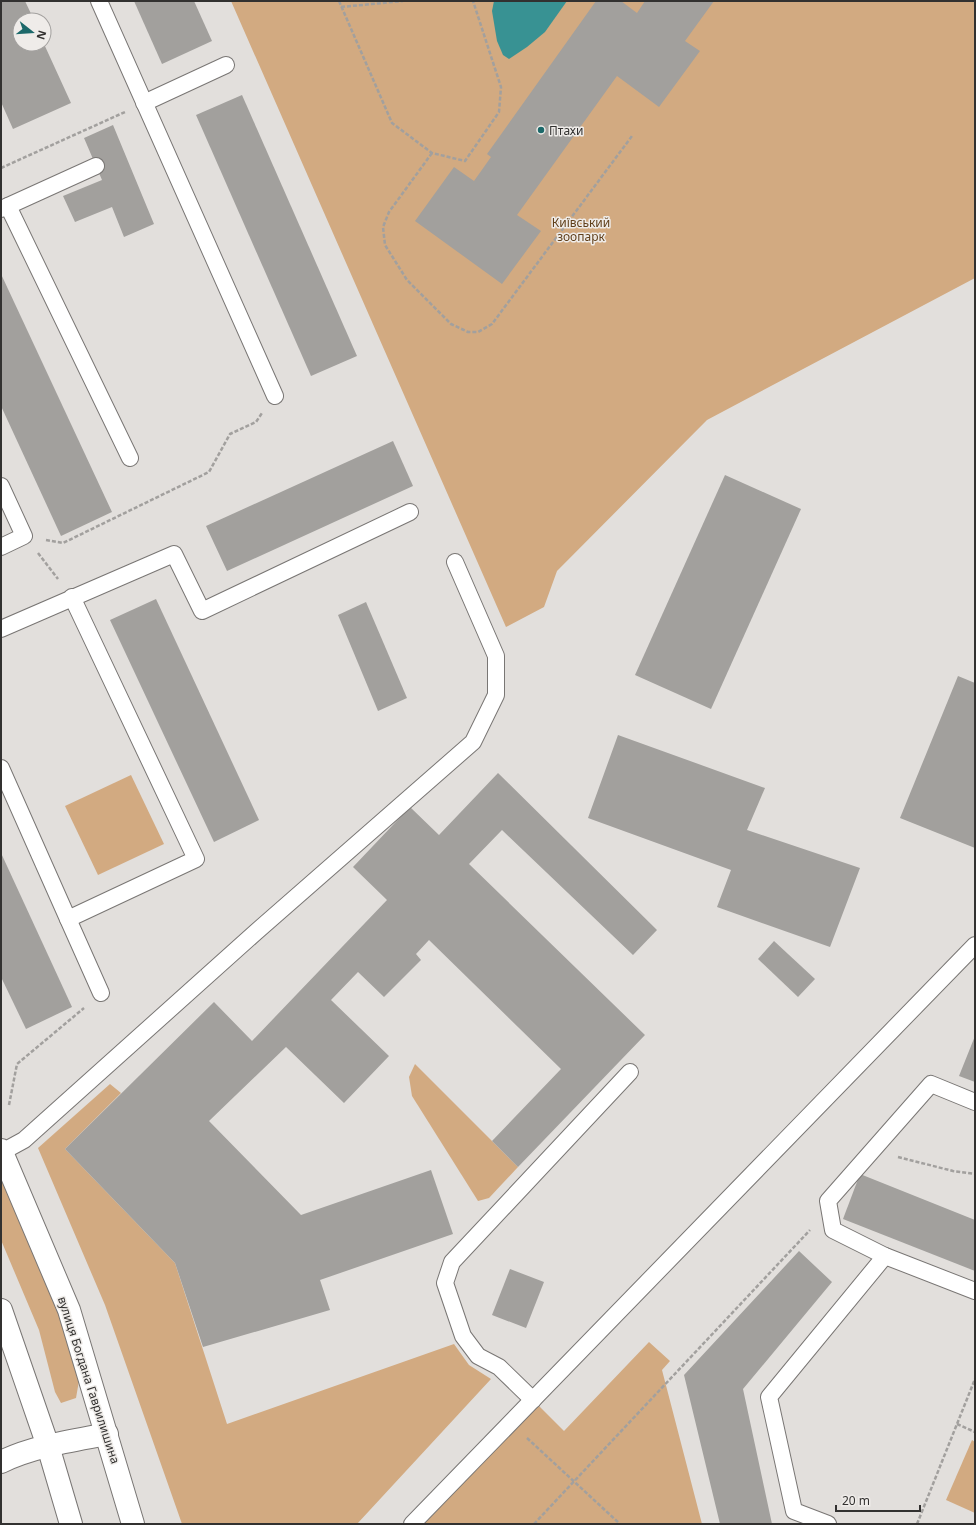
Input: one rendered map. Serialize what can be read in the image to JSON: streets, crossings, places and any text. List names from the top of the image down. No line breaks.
{"streets":{"street":["вулиця Богдана Гаврилишина"]},"parks":["Київський зоопарк"],"places":["Птахи"],"scale_bar":"20 m","north":"right"}
